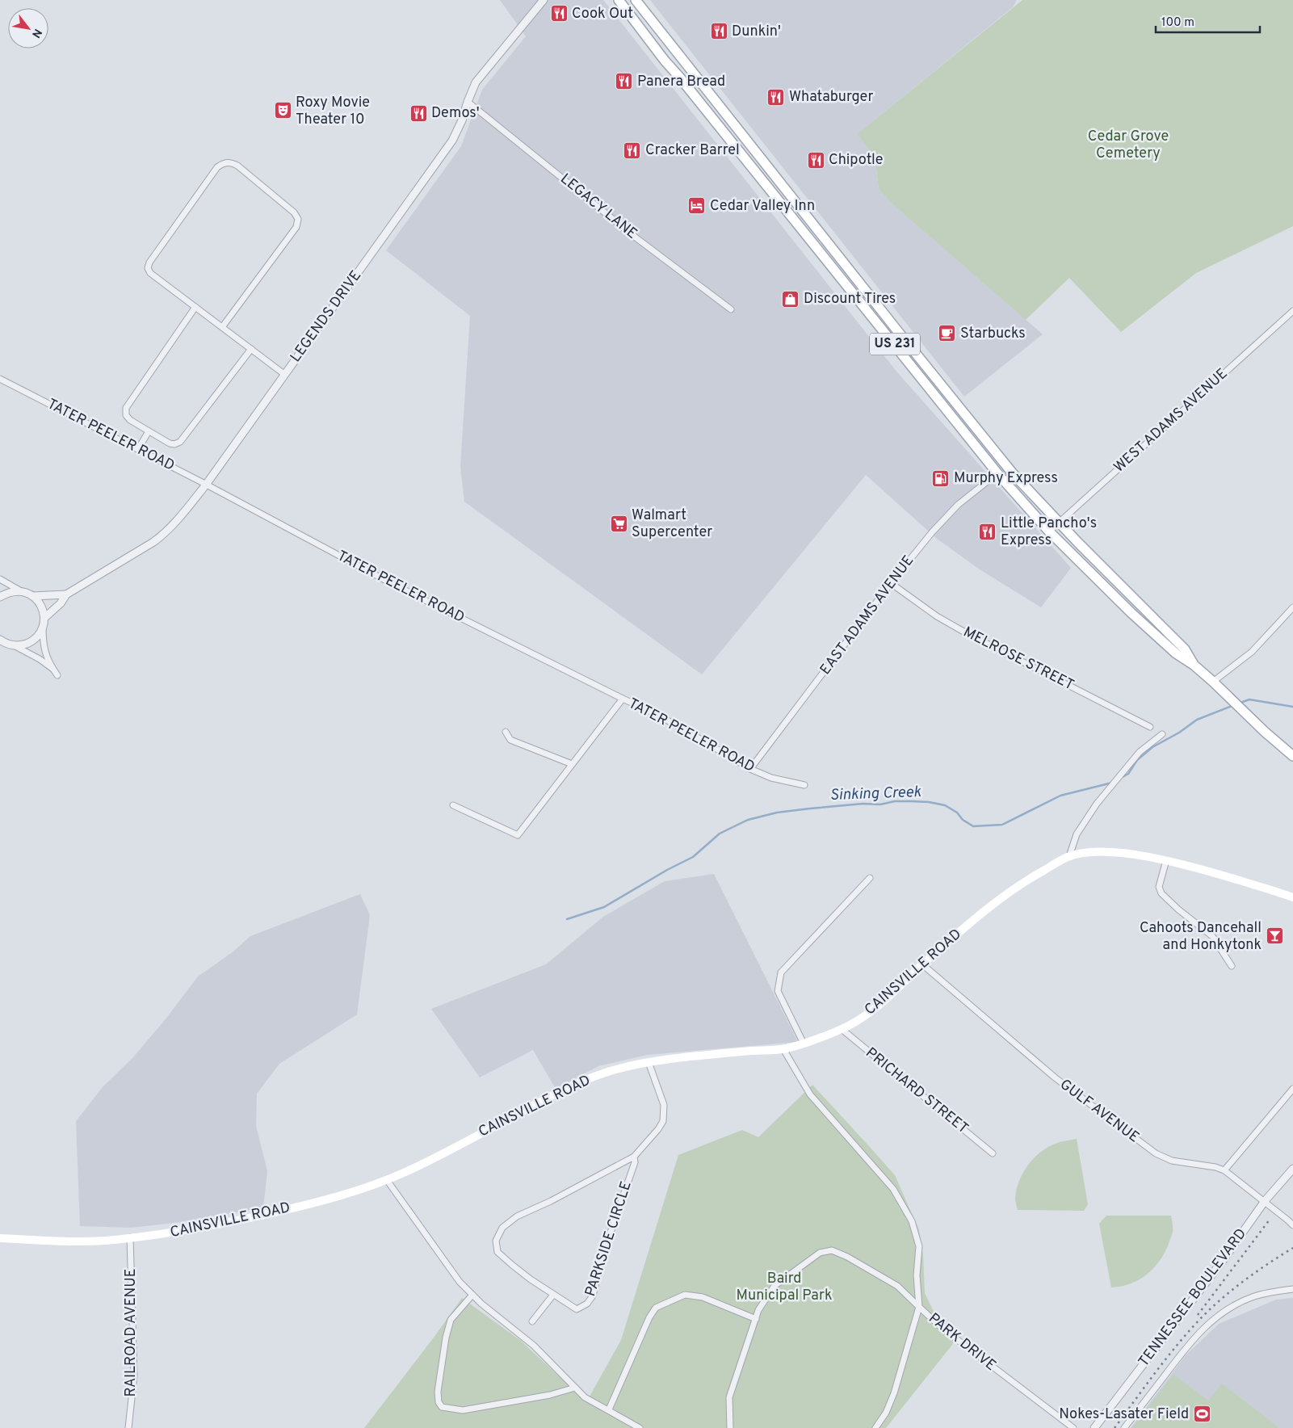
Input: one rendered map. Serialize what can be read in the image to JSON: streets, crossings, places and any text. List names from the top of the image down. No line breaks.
{"streets":{"main road":["US 231","CAINSVILLE ROAD"],"street":["LEGACY LANE","LEGENDS DRIVE","WEST ADAMS AVENUE","TATER PEELER ROAD","EAST ADAMS AVENUE","MELROSE STREET","PRICHARD STREET","GULF AVENUE","PARKSIDE CIRCLE","TENNESSEE BOULEVARD","RAILROAD AVENUE","PARK DRIVE"]},"crossings":[["LEGACY LANE","LEGENDS DRIVE"],["LEGENDS DRIVE","TATER PEELER ROAD"],["US 231","WEST ADAMS AVENUE"],["US 231","EAST ADAMS AVENUE"],["TATER PEELER ROAD","EAST ADAMS AVENUE"],["EAST ADAMS AVENUE","MELROSE STREET"],["CAINSVILLE ROAD","PRICHARD STREET"],["CAINSVILLE ROAD","GULF AVENUE"],["CAINSVILLE ROAD","PARKSIDE CIRCLE"],["CAINSVILLE ROAD","RAILROAD AVENUE"],["CAINSVILLE ROAD","PARK DRIVE"],["GULF AVENUE","TENNESSEE BOULEVARD"]],"water":["Sinking Creek"],"parks":["Cedar Grove Cemetery","Baird Municipal Park"],"places":{"restaurant":["Cook Out","Dunkin'","Panera Bread","Whataburger","Demos'","Cracker Barrel","Chipotle","Little Pancho's Express"],"theatre":["Roxy Movie Theater 10"],"hotel":["Cedar Valley Inn"],"shop":["Discount Tires"],"cafe":["Starbucks"],"fuel station":["Murphy Express"],"supermarket":["Walmart Supercenter"],"bar":["Cahoots Dancehall and Honkytonk"],"sports":["Nokes-Lasater Field"]},"scale_bar":"100 m","north":"bottom right"}
